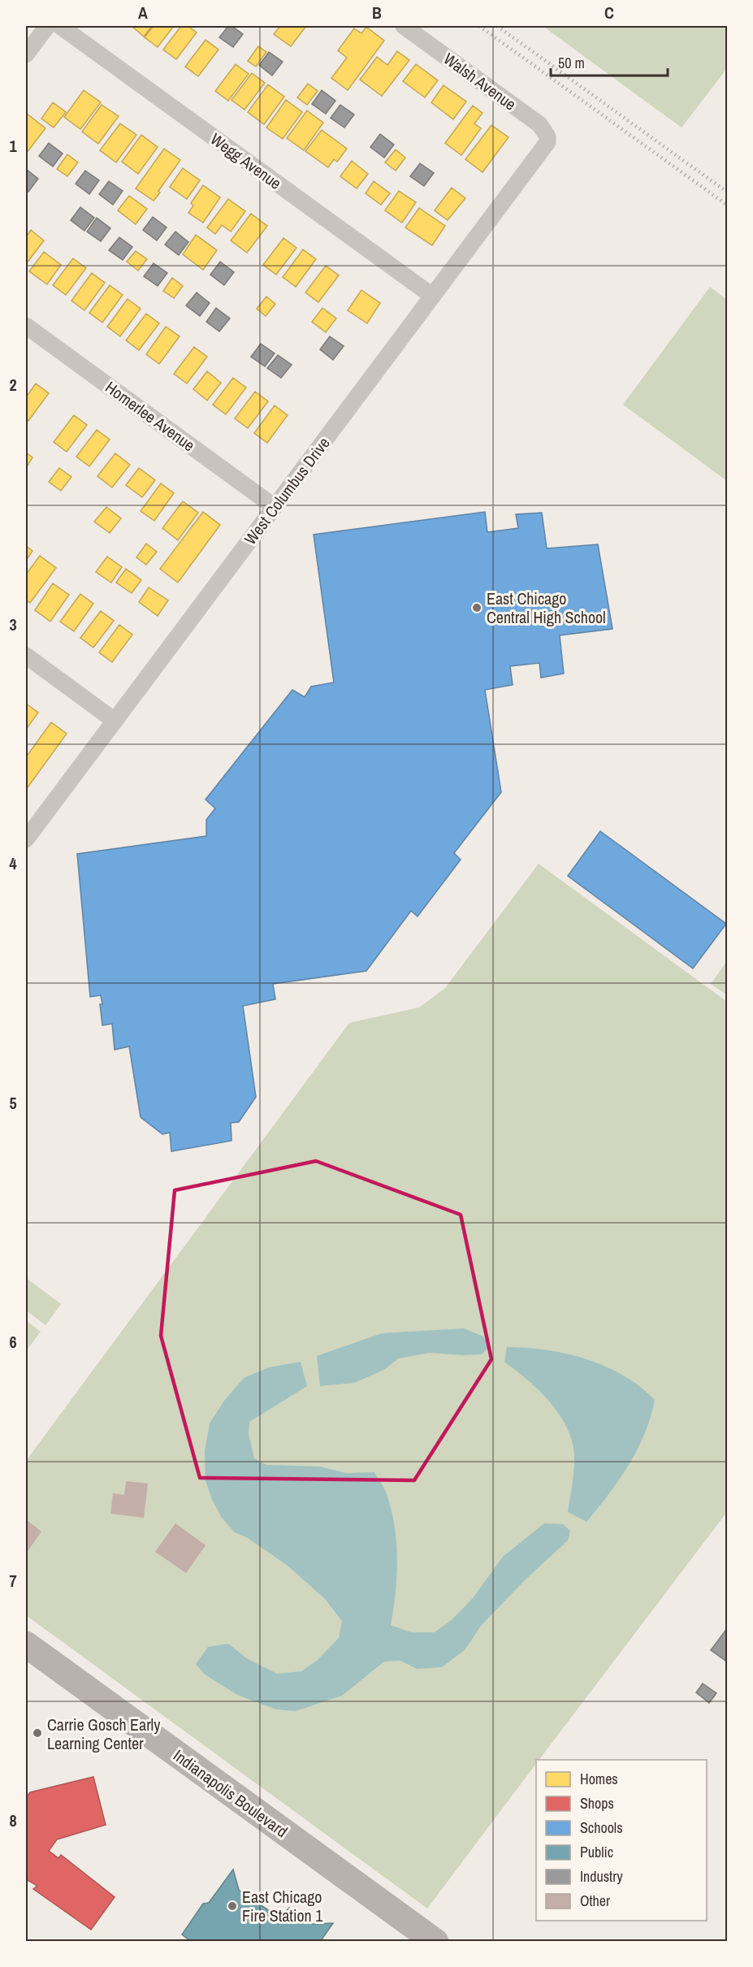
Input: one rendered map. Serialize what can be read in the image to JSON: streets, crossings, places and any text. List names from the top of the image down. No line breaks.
{"streets":{"main road":["Indianapolis Boulevard"],"street":["Walsh Avenue","Wegg Avenue","Homerlee Avenue","West Columbus Drive"]},"crossings":[["Walsh Avenue","West Columbus Drive"],["Wegg Avenue","West Columbus Drive"],["Homerlee Avenue","West Columbus Drive"]],"places":["East Chicago Central High School","Carrie Gosch Early Learning Center","East Chicago Fire Station 1"],"legend":["Homes","Shops","Schools","Public","Industry","Other"],"scale_bar":"50 m","grid":{"columns":["A","B","C"],"rows":["1","2","3","4","5","6","7","8"]}}
